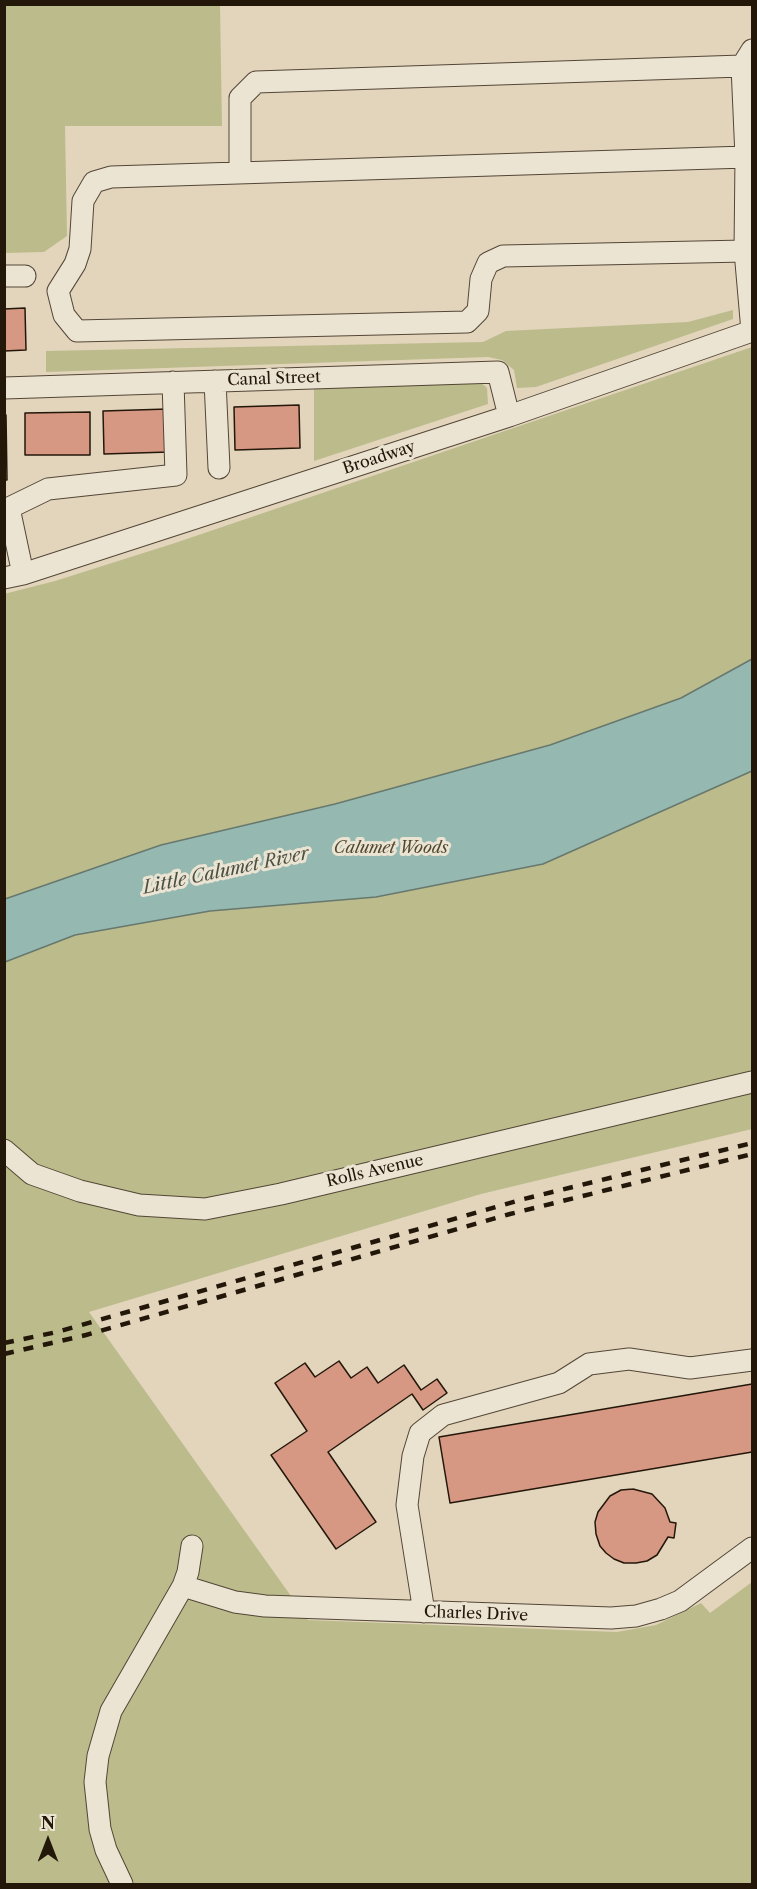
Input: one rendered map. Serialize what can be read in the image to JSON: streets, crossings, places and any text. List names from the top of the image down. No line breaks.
{"streets":{"street":["Canal Street","Broadway","Rolls Avenue","Charles Drive"]},"crossings":[["Canal Street","Broadway"]],"water":["Little Calumet River"],"parks":["Calumet Woods"],"north":"top"}
